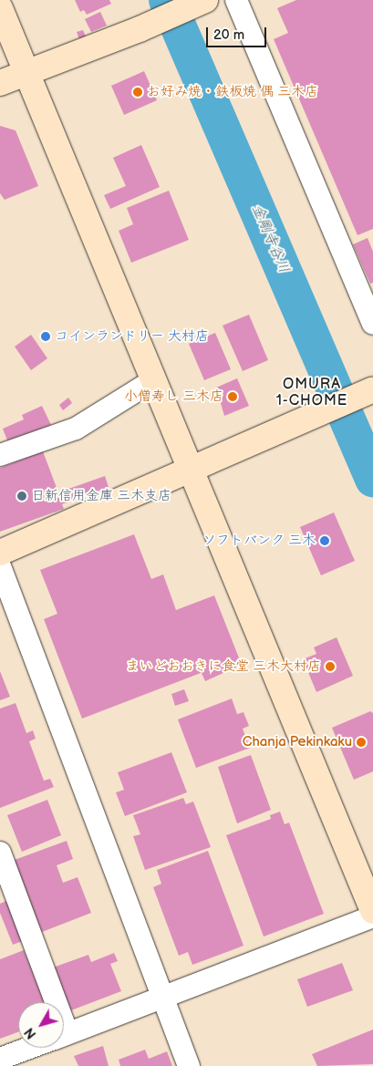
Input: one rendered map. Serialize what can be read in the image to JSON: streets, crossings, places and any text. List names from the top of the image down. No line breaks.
{"districts":["OMURA 1-CHOME"],"water":["金剛寺谷川"],"places":["お好み焼・鉄板焼 偶 三木店","コインランドリー 大村店","小僧寿し 三木店","日新信用金庫 三木支店","ソフトバンク 三木","まいどおおきに食堂 三木大村店","Chanja Pekinkaku"],"scale_bar":"20 m","north":"bottom left"}
